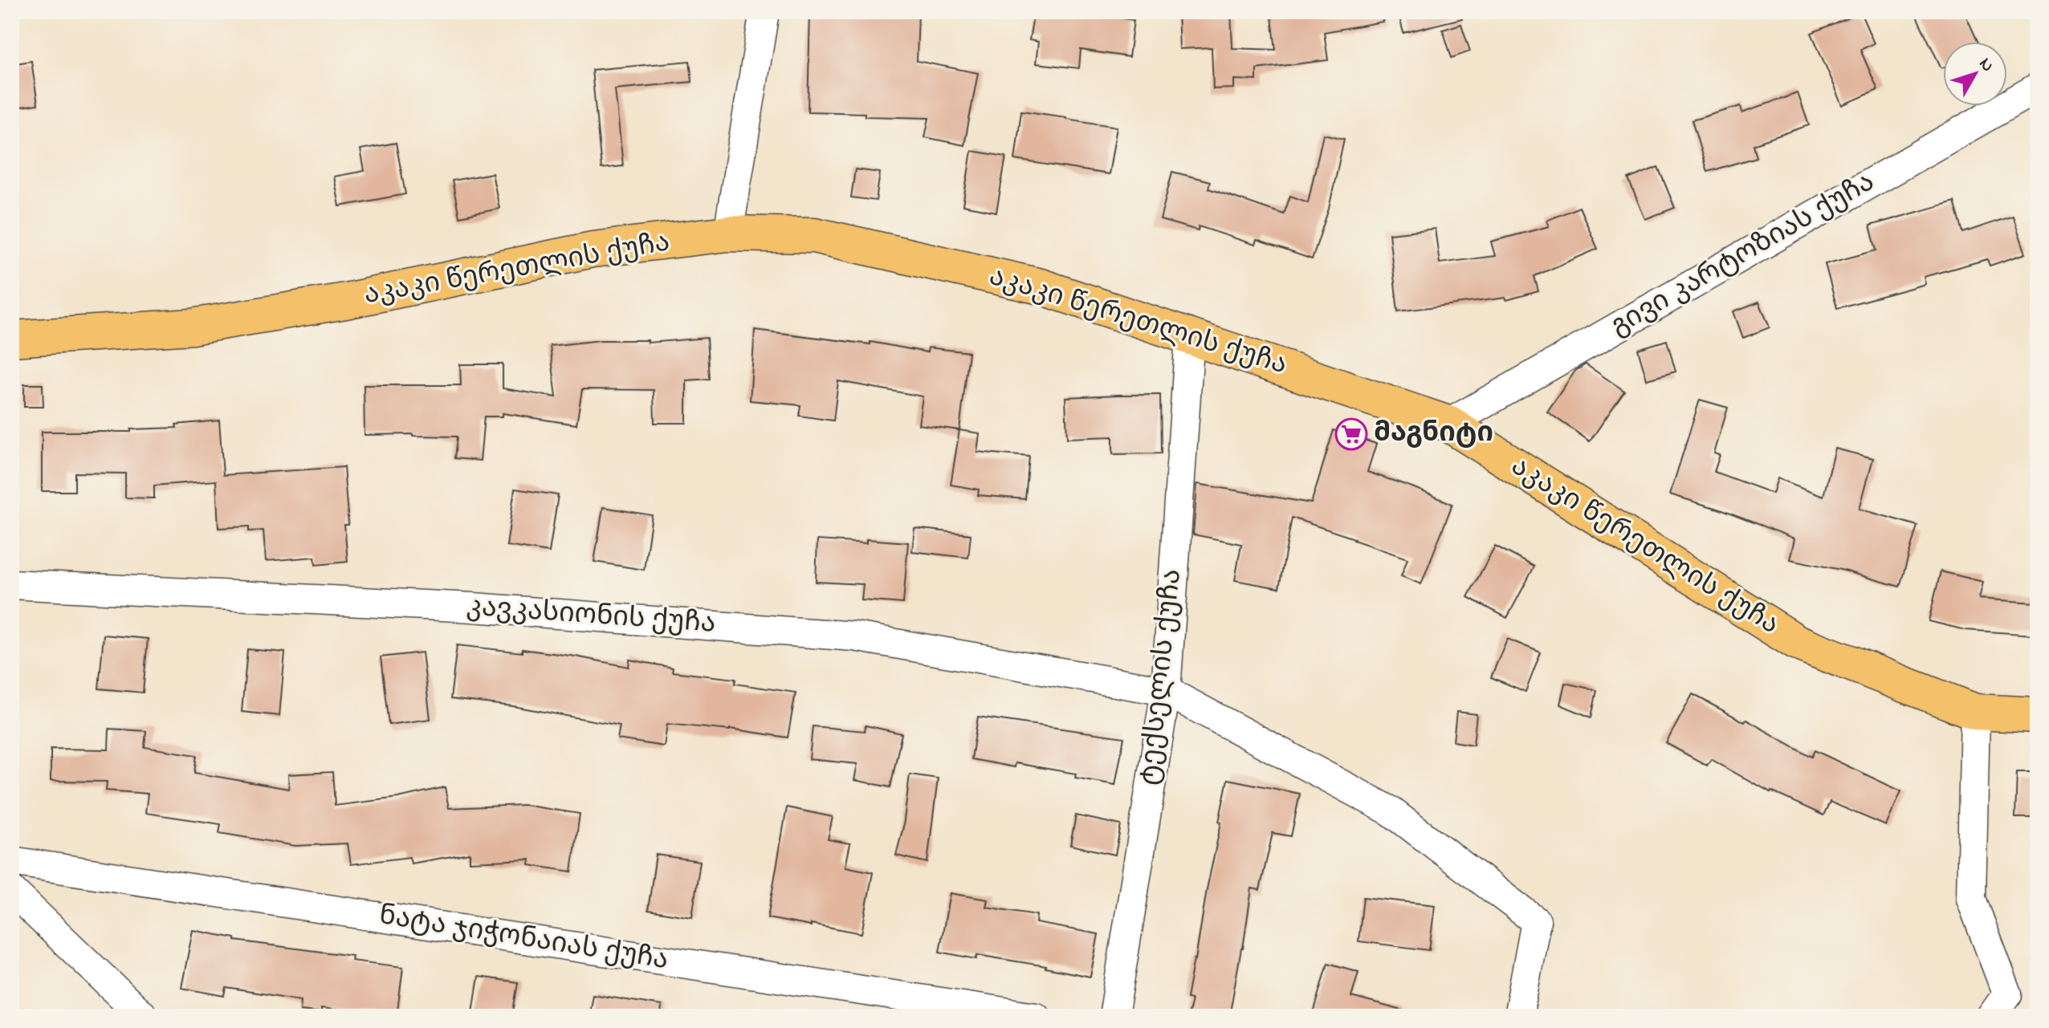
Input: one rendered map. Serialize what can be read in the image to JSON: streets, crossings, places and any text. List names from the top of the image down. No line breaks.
{"streets":{"main road":["აკაკი წერეთლის ქუჩა"],"street":["გივი კარტოზიას ქუჩა","კავკასიონის ქუჩა","ტექსელის ქუჩა","ნატა ჯიჭონაიას ქუჩა"]},"crossings":[["გივი კარტოზიას ქუჩა","აკაკი წერეთლის ქუჩა"],["აკაკი წერეთლის ქუჩა","ტექსელის ქუჩა"],["კავკასიონის ქუჩა","ტექსელის ქუჩა"]],"places":{"supermarket":["მაგნიტი"]},"north":"top right"}
